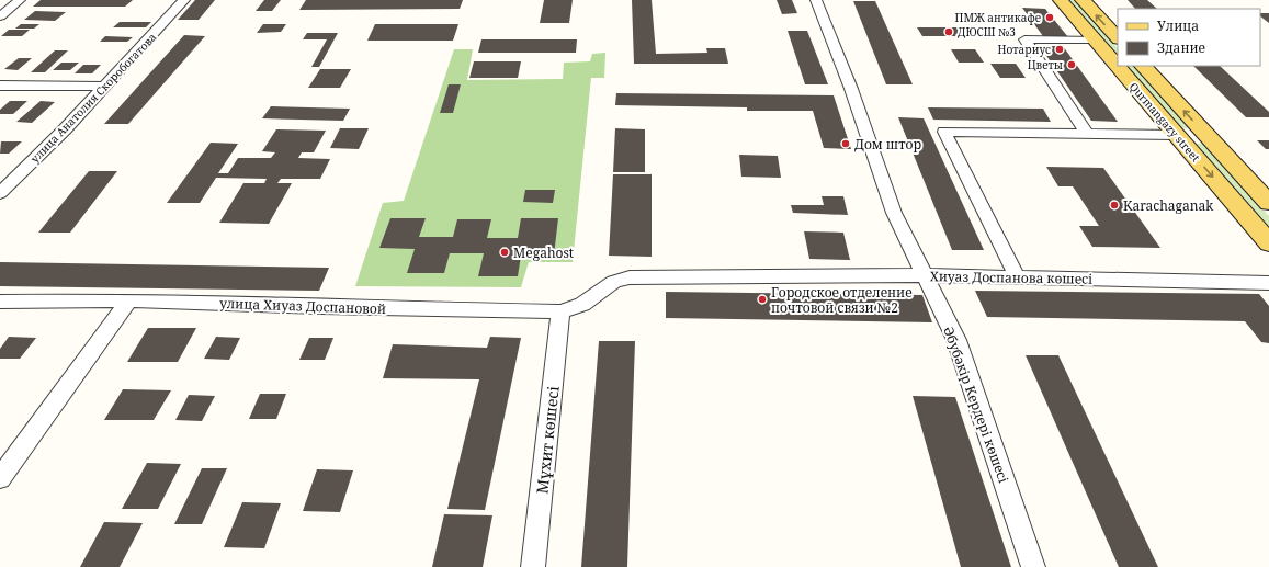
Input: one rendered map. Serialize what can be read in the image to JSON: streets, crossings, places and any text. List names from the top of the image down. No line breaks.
{"streets":{"main road":["Qurmangazy street"],"street":["улица Анатолия Скоробогатова","Хиуаз Доспанова көшесі","улица Хиуаз Доспановой","Әбубәкір Кердері көшесі","Мұхит көшесі"]},"crossings":[["Хиуаз Доспанова көшесі","улица Хиуаз Доспановой"],["Хиуаз Доспанова көшесі","Әбубәкір Кердері көшесі"],["улица Хиуаз Доспановой","Мұхит көшесі"]],"places":["ПМЖ антикафе","ДЮСШ №3","Нотариус","Цветы","Дом штор","Karachaganak","Megahost","Городское отделение почтовой связи №2"],"legend":["Улица","Здание"]}
